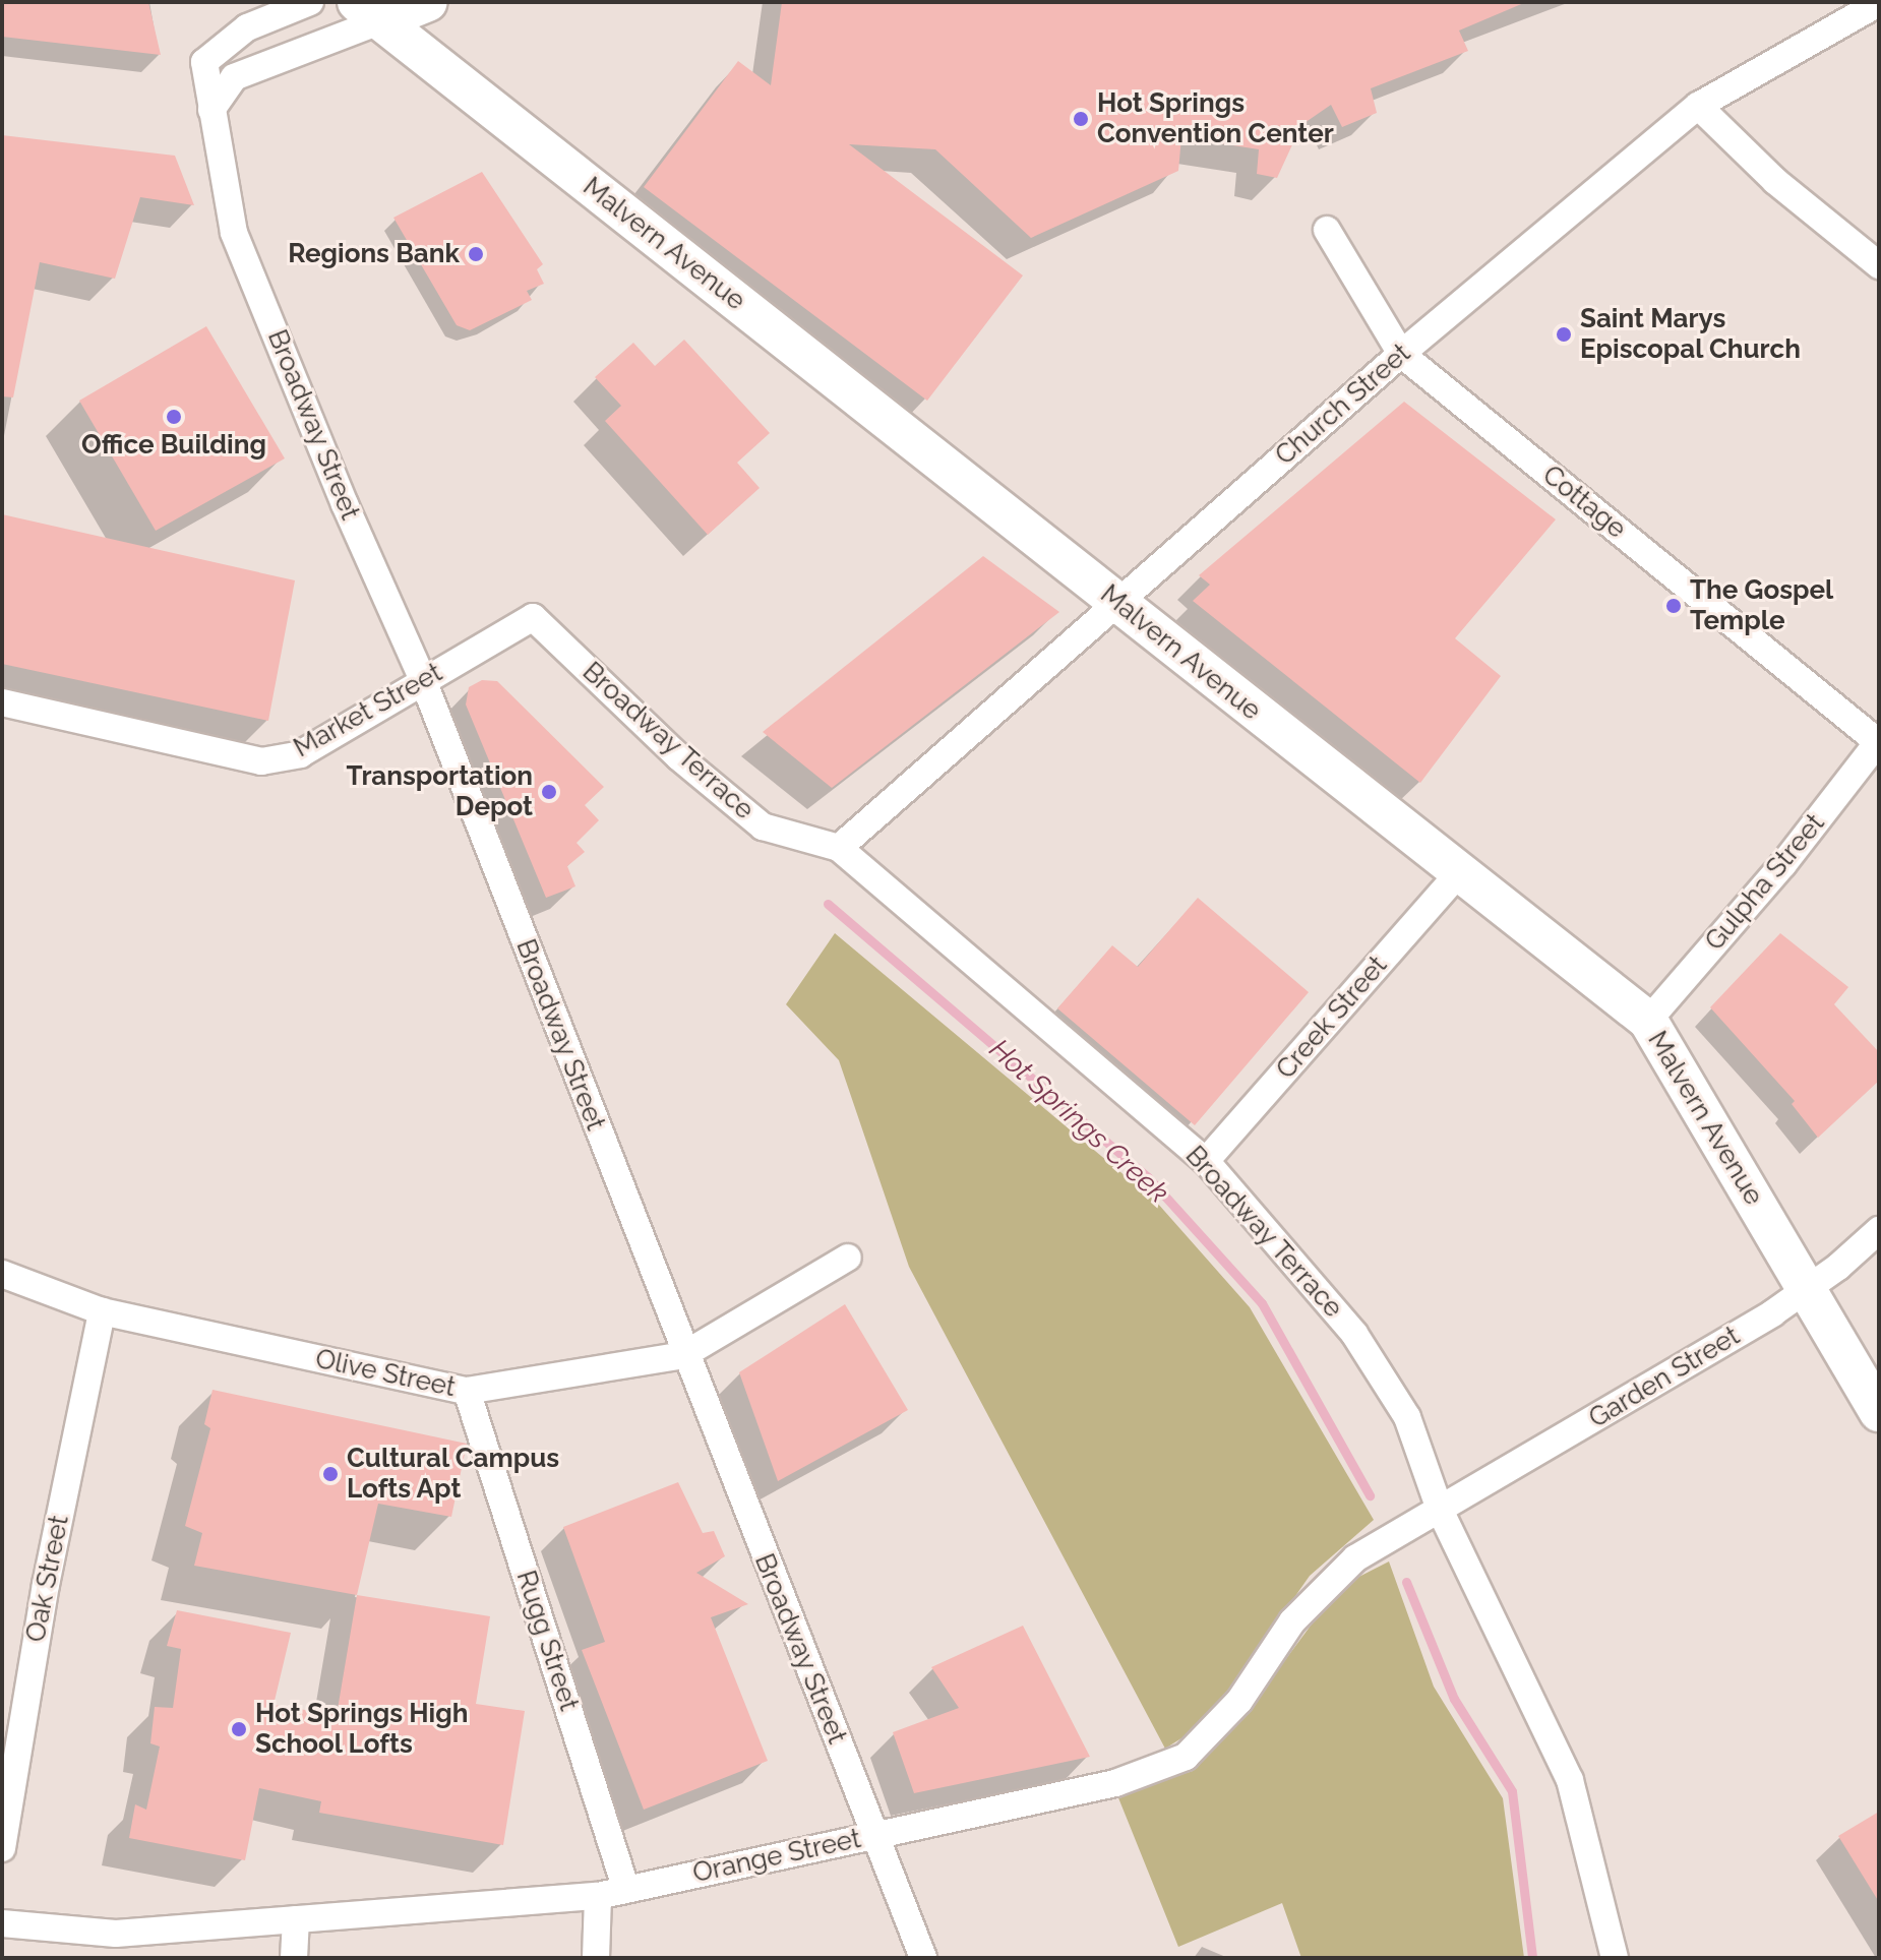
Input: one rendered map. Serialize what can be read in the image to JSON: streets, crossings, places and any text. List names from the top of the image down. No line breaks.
{"streets":{"main road":["Malvern Avenue"],"street":["Church Street","Broadway Street","Cottage","Market Street","Broadway Terrace","Gulpha Street","Creek Street","Olive Street","Garden Street","Oak Street","Rugg Street","Orange Street"]},"crossings":[["Malvern Avenue","Church Street"],["Malvern Avenue","Gulpha Street"],["Malvern Avenue","Creek Street"],["Malvern Avenue","Garden Street"],["Church Street","Cottage"],["Church Street","Broadway Terrace"],["Broadway Street","Market Street"],["Broadway Street","Olive Street"],["Broadway Street","Orange Street"],["Cottage","Gulpha Street"],["Market Street","Broadway Terrace"],["Broadway Terrace","Creek Street"],["Broadway Terrace","Garden Street"],["Broadway Terrace","Orange Street"],["Olive Street","Oak Street"],["Olive Street","Rugg Street"],["Garden Street","Orange Street"],["Rugg Street","Orange Street"]],"water":["Hot Springs Creek"],"places":["Hot Springs Convention Center","Regions Bank","Saint Marys Episcopal Church","Office Building","The Gospel Temple","Transportation Depot","Cultural Campus Lofts Apt","Hot Springs High School Lofts"]}
